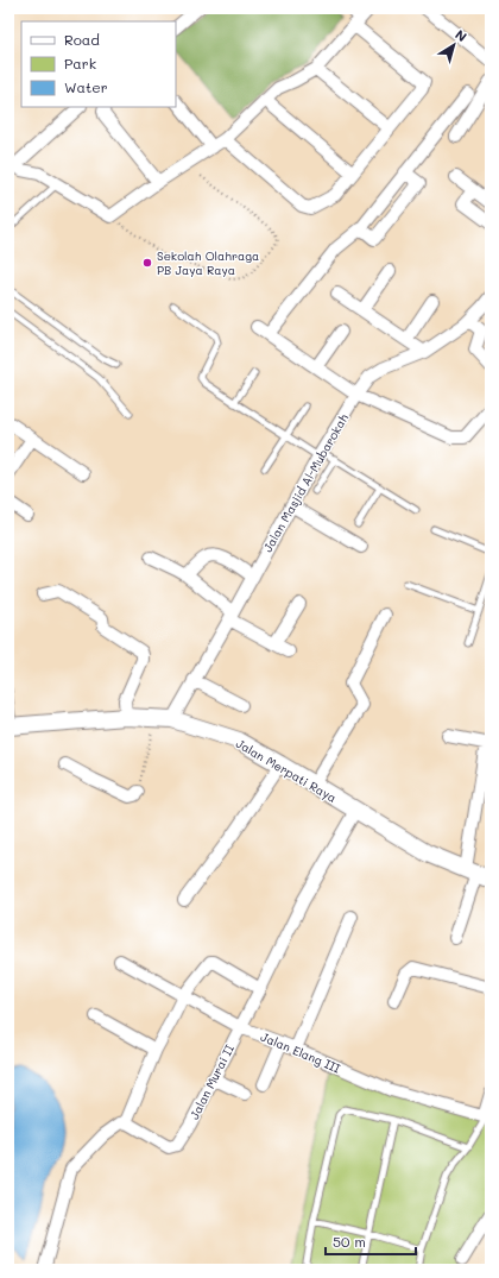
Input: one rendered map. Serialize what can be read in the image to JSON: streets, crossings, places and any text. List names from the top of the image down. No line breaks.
{"streets":{"main road":["Jalan Merpati Raya"],"street":["Jalan Masjid Al-Mubarokah","Jalan Elang III","Jalan Murai II"]},"crossings":[["Jalan Masjid Al-Mubarokah","Jalan Merpati Raya"],["Jalan Merpati Raya","Jalan Murai II"],["Jalan Elang III","Jalan Murai II"]],"places":["Sekolah Olahraga PB Jaya Raya"],"legend":["Road","Park","Water"],"scale_bar":"50 m","north":"top right"}
